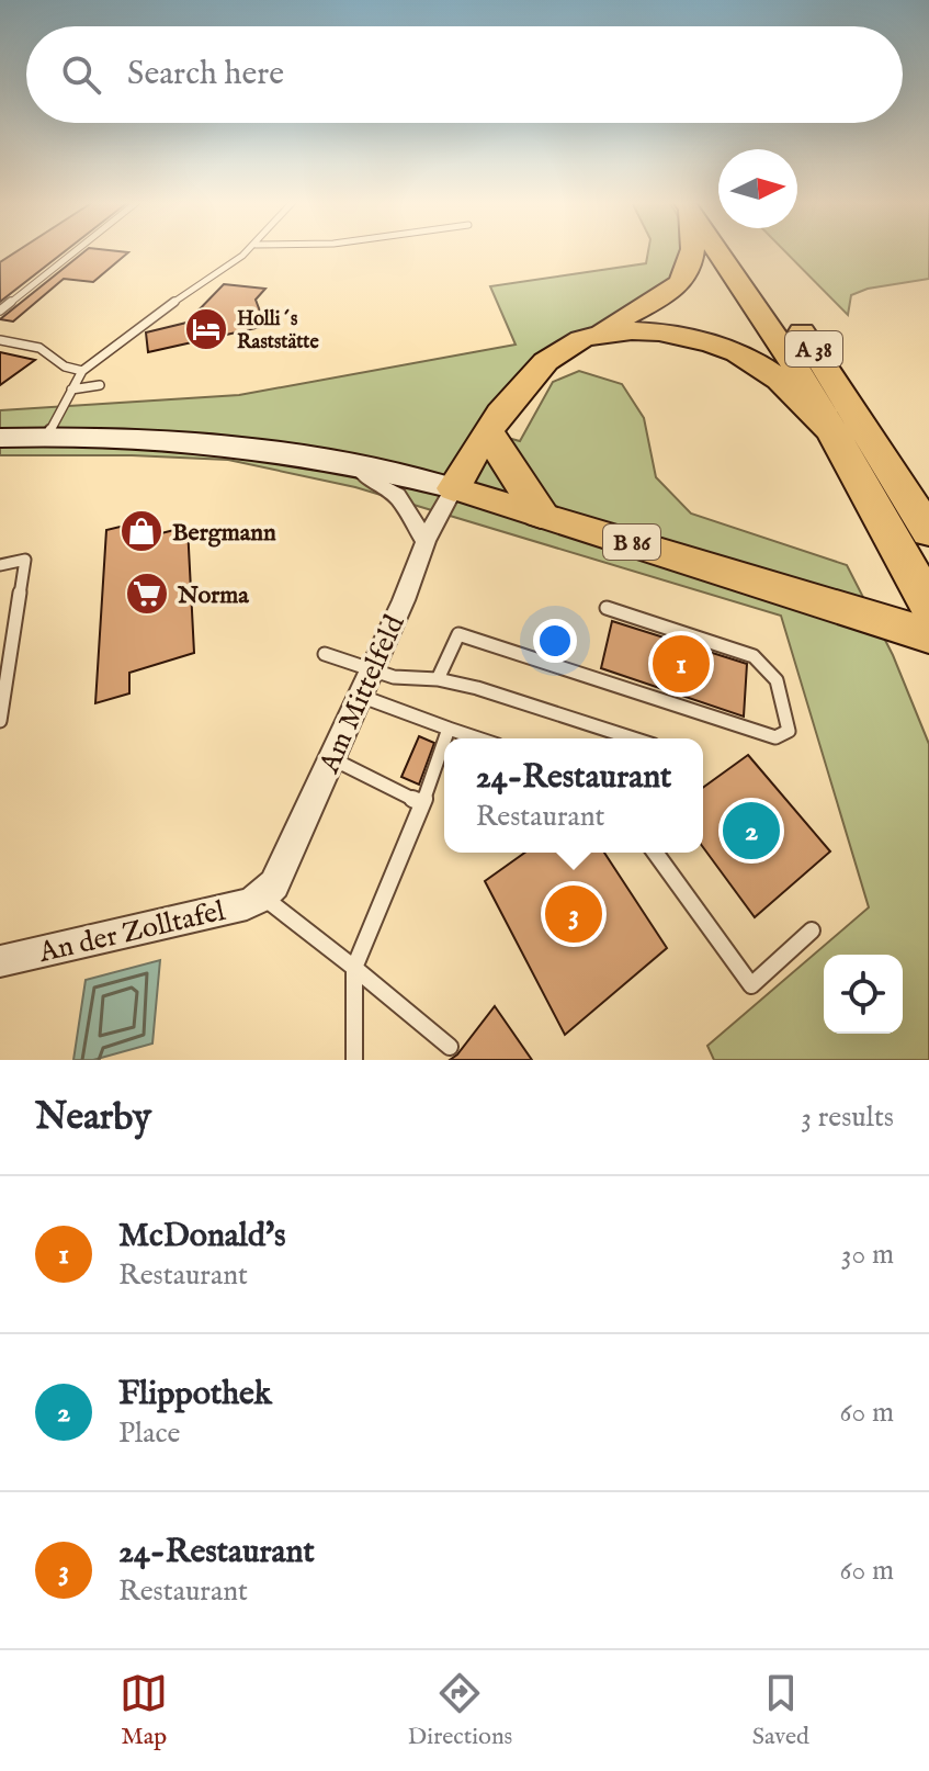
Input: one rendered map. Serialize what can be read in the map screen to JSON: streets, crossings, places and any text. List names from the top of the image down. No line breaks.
{"streets":{"highway":["A 38"],"main road":["B 86"],"street":["Am Mittelfeld","An der Zolltafel"]},"crossings":[["B 86","Am Mittelfeld"],["Am Mittelfeld","An der Zolltafel"]],"places":{"hotel":["Holli´s Raststätte"],"shop":["Bergmann"],"supermarket":["Norma"]},"north":"right","page":{"search":"Search here","pins":["1","2","3"],"popup":["24-Restaurant","Restaurant"],"heading":["Nearby","3 results"],"list":[{"mark":"1","name":"McDonald's","note":"Restaurant","value":"30 m"},{"mark":"2","name":"Flippothek","note":"Place","value":"60 m"},{"mark":"3","name":"24-Restaurant","note":"Restaurant","value":"60 m"}],"nav":["Map","Directions","Saved"]}}
